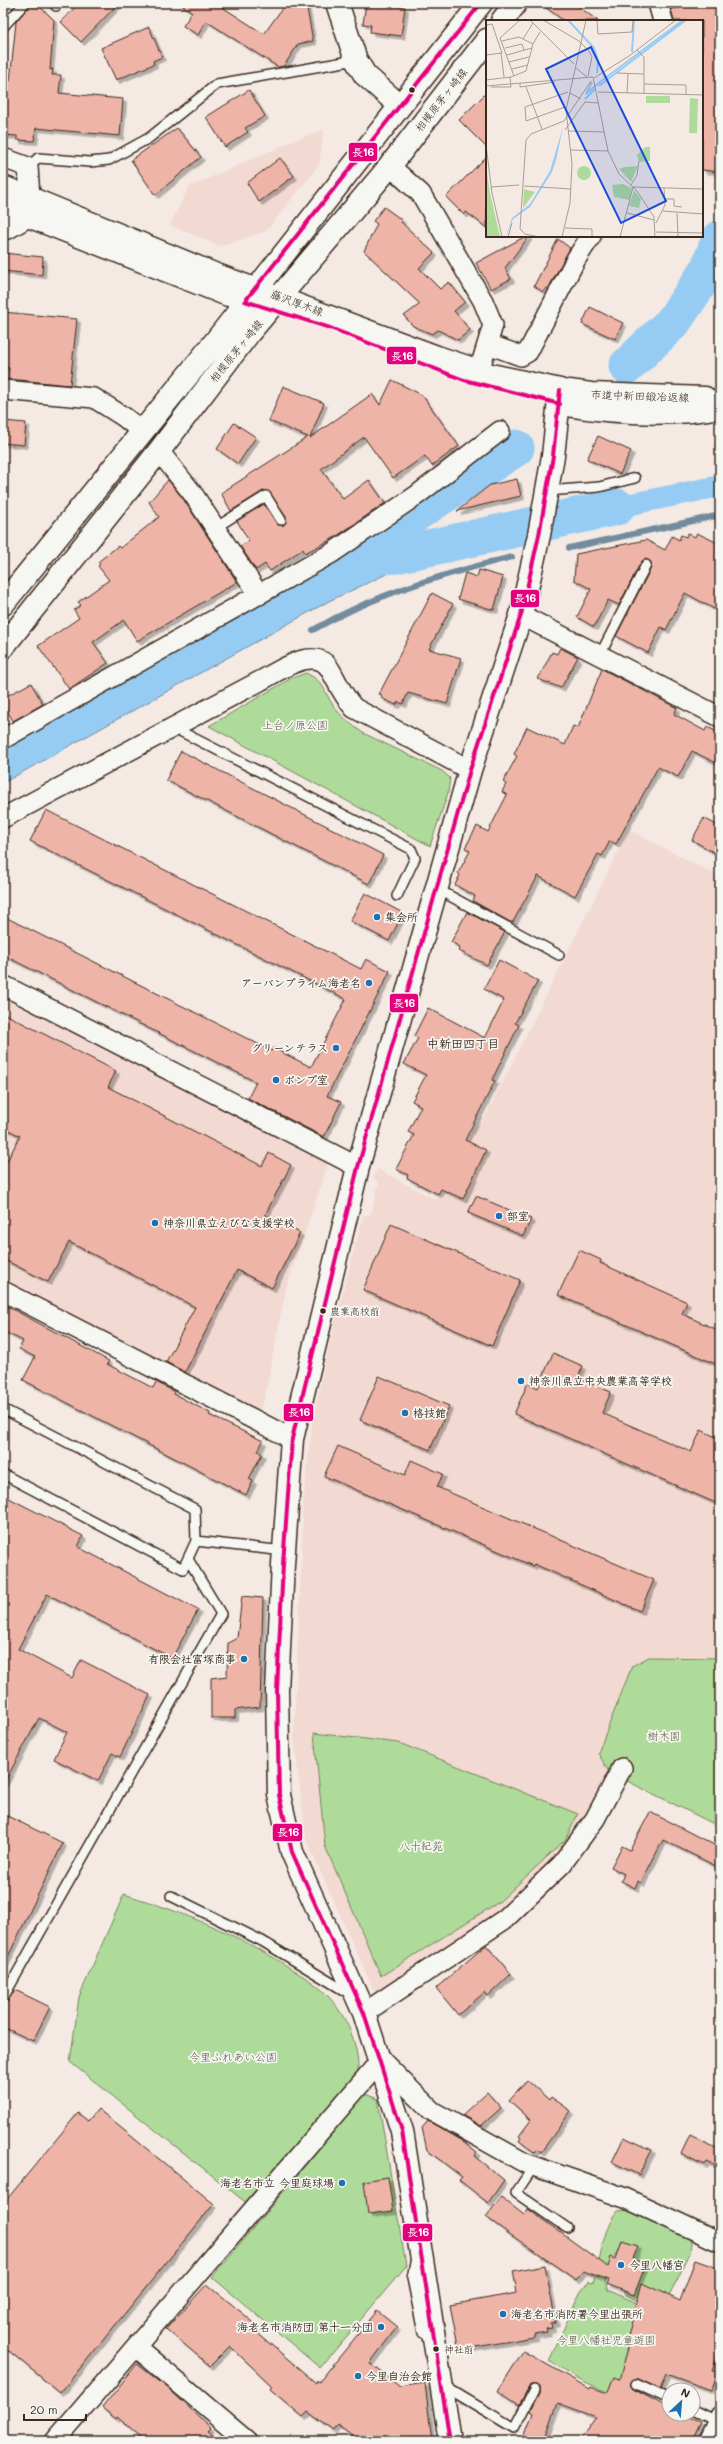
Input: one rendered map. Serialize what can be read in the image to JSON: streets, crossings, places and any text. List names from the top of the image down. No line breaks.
{"streets":{"main road":["相模原茅ヶ崎線","藤沢厚木線","市道中新田鍛冶返線"]},"crossings":[["相模原茅ヶ崎線","藤沢厚木線"],["藤沢厚木線","市道中新田鍛冶返線"]],"districts":["中新田四丁目"],"parks":["上台ノ原公園","樹木園","八十紀苑","今里ふれあい公園","今里八幡社児童遊園"],"places":["集会所","アーバンプライム海老名","グリーンテラス","ポンプ室","部室","神奈川県立えびな支援学校","農業高校前","神奈川県立中央農業高等学校","格技館","有限会社富塚商事","海老名市立 今里庭球場","今里八幡宮","海老名市消防署今里出張所","海老名市消防団 第十一分団","神社前","今里自治会館"],"lines":["transit line 長16"],"scale_bar":"20 m","north":"top right"}
